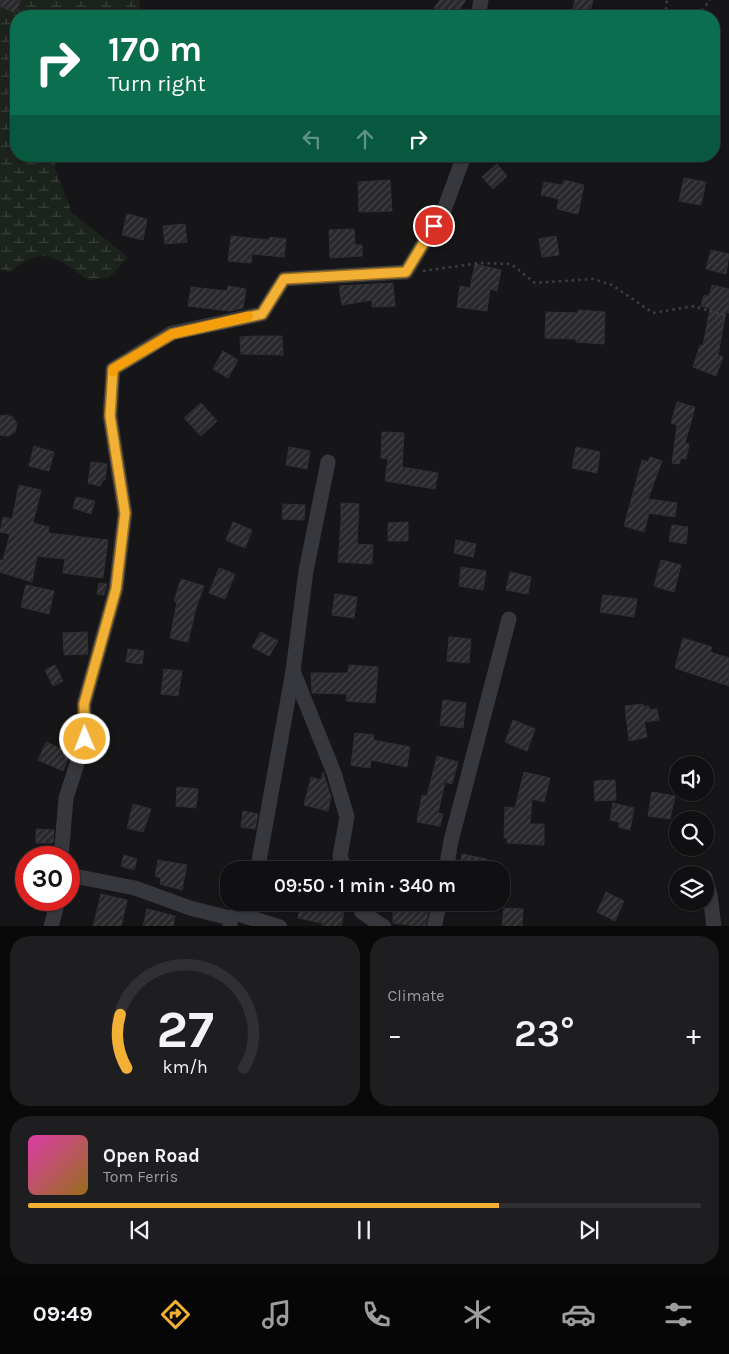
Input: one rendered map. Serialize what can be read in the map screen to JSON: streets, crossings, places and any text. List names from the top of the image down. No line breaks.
{"page":{"turn":["170 m","Turn right"],"limit":"30","trip":"09:50 · 1 min · 340 m","tile":"Climate","heat":["−","23°","+"],"song":["Open Road","Tom Ferris"],"tabs":"09:49","gauge":["27","km/h"]}}
